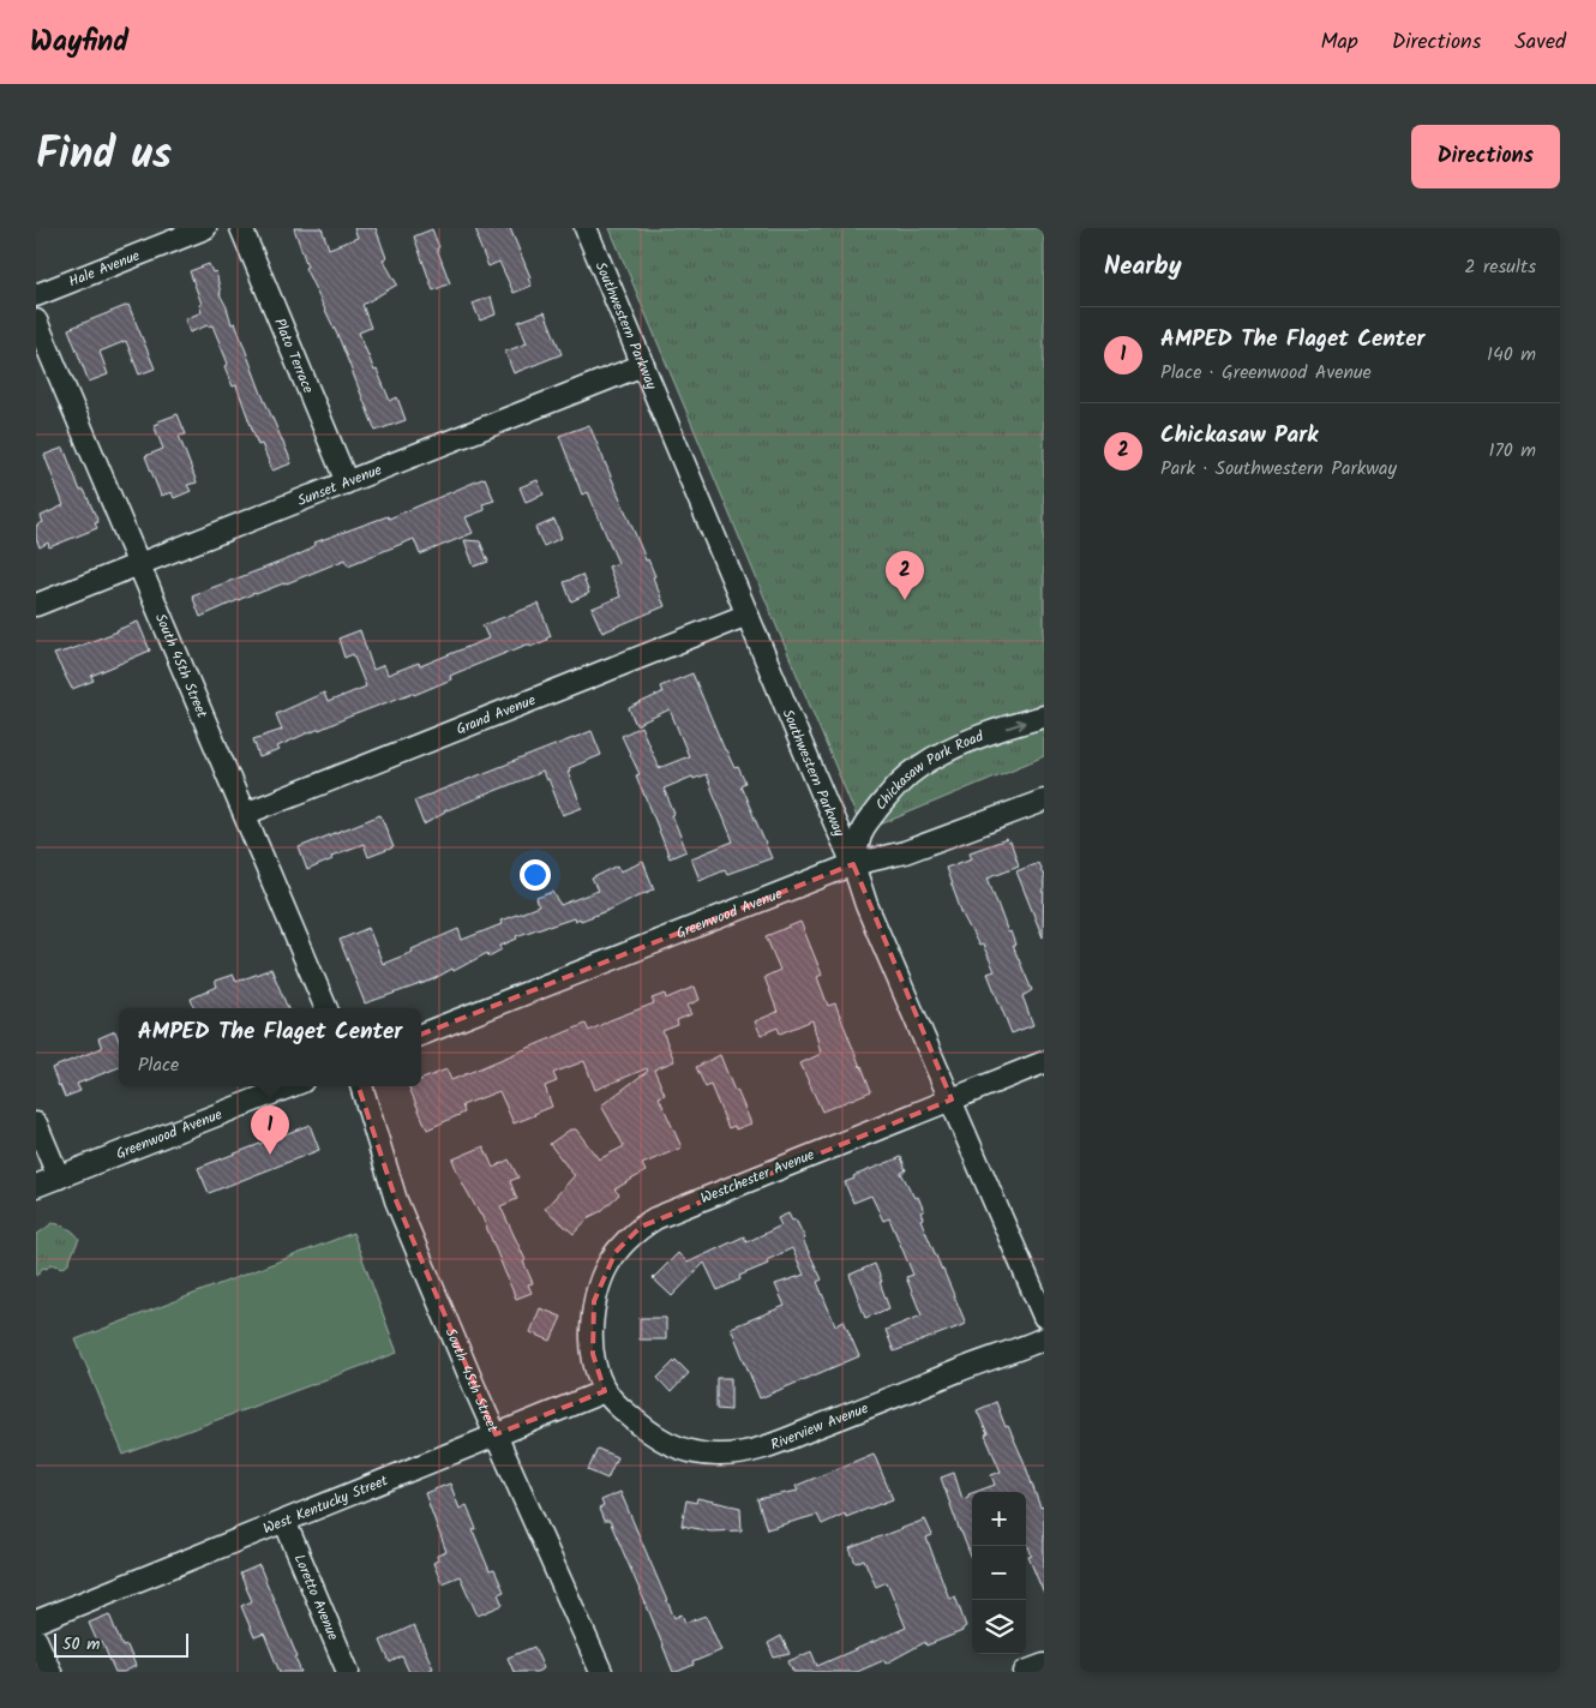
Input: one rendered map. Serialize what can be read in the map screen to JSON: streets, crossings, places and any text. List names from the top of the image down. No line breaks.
{"streets":{"street":["Hale Avenue","Southwestern Parkway","Plato Terrace","Sunset Avenue","South 45th Street","Grand Avenue","Chickasaw Park Road","Greenwood Avenue","Westchester Avenue","Riverview Avenue","West Kentucky Street","Loretto Avenue"]},"crossings":[["Southwestern Parkway","Sunset Avenue"],["Southwestern Parkway","Grand Avenue"],["Southwestern Parkway","Chickasaw Park Road"],["Southwestern Parkway","Greenwood Avenue"],["Southwestern Parkway","Westchester Avenue"],["Plato Terrace","Sunset Avenue"],["Sunset Avenue","South 45th Street"],["South 45th Street","Grand Avenue"],["South 45th Street","West Kentucky Street"],["Chickasaw Park Road","Greenwood Avenue"],["Westchester Avenue","Riverview Avenue"],["Westchester Avenue","West Kentucky Street"],["Riverview Avenue","West Kentucky Street"],["West Kentucky Street","Loretto Avenue"]],"one_way":["Chickasaw Park Road"],"scale_bar":"50 m","page":{"header":"Wayfind","nav":["Map","Directions","Saved"],"title":"Find us","buttons":"Directions","heading":["Nearby","2 results"],"list":[{"mark":"1","name":"AMPED The Flaget Center","note":"Place · Greenwood Avenue","value":"140 m"},{"mark":"2","name":"Chickasaw Park","note":"Park · Southwestern Parkway","value":"170 m"}],"pins":["2","1"],"popup":["AMPED The Flaget Center","Place"],"map_buttons":["+","−"],"scale":"50 m"}}
